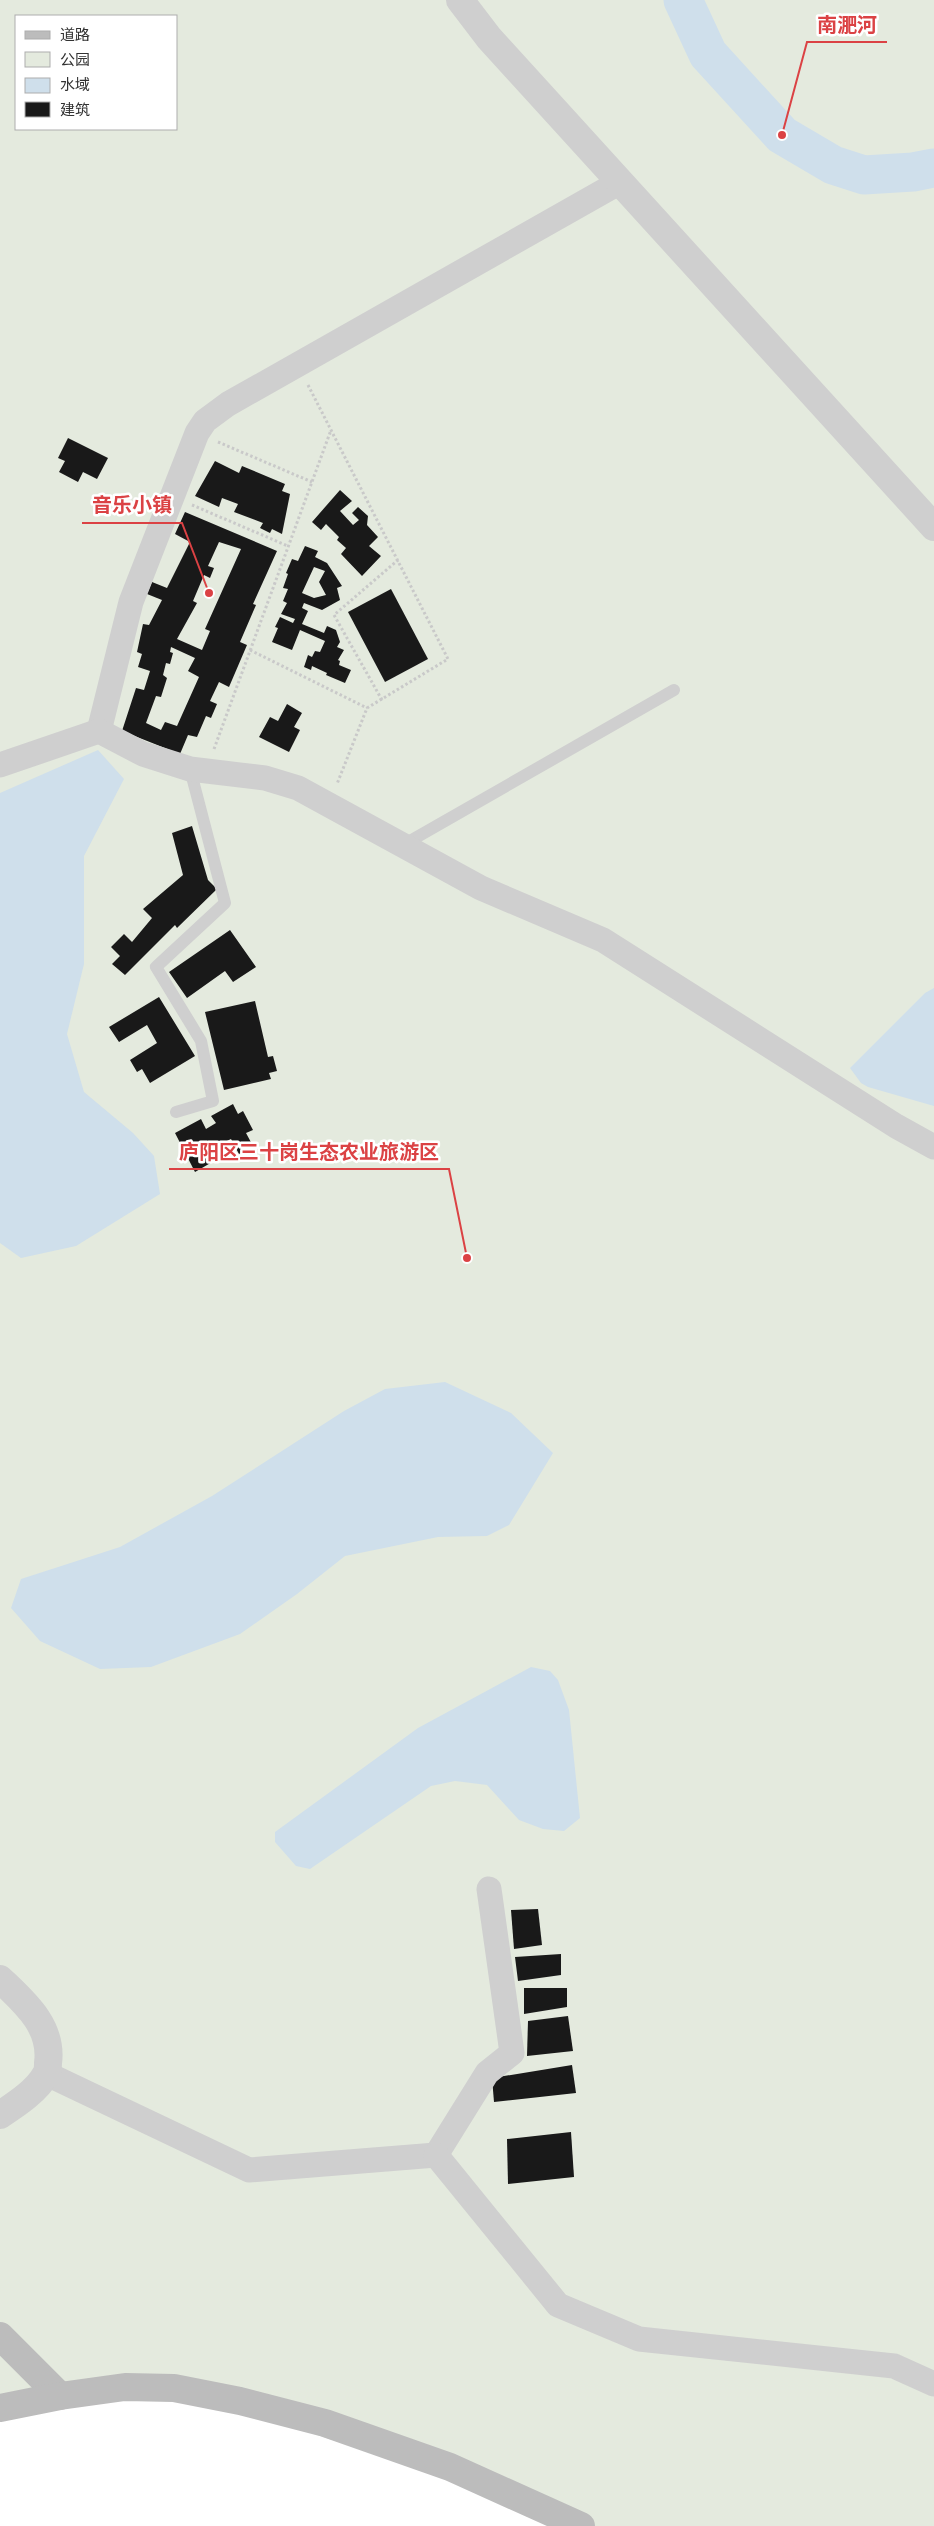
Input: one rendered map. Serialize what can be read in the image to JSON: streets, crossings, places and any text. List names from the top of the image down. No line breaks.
{"places":["南淝河","音乐小镇","庐阳区三十岗生态农业旅游区"],"legend":["道路","公园","水域","建筑"]}
